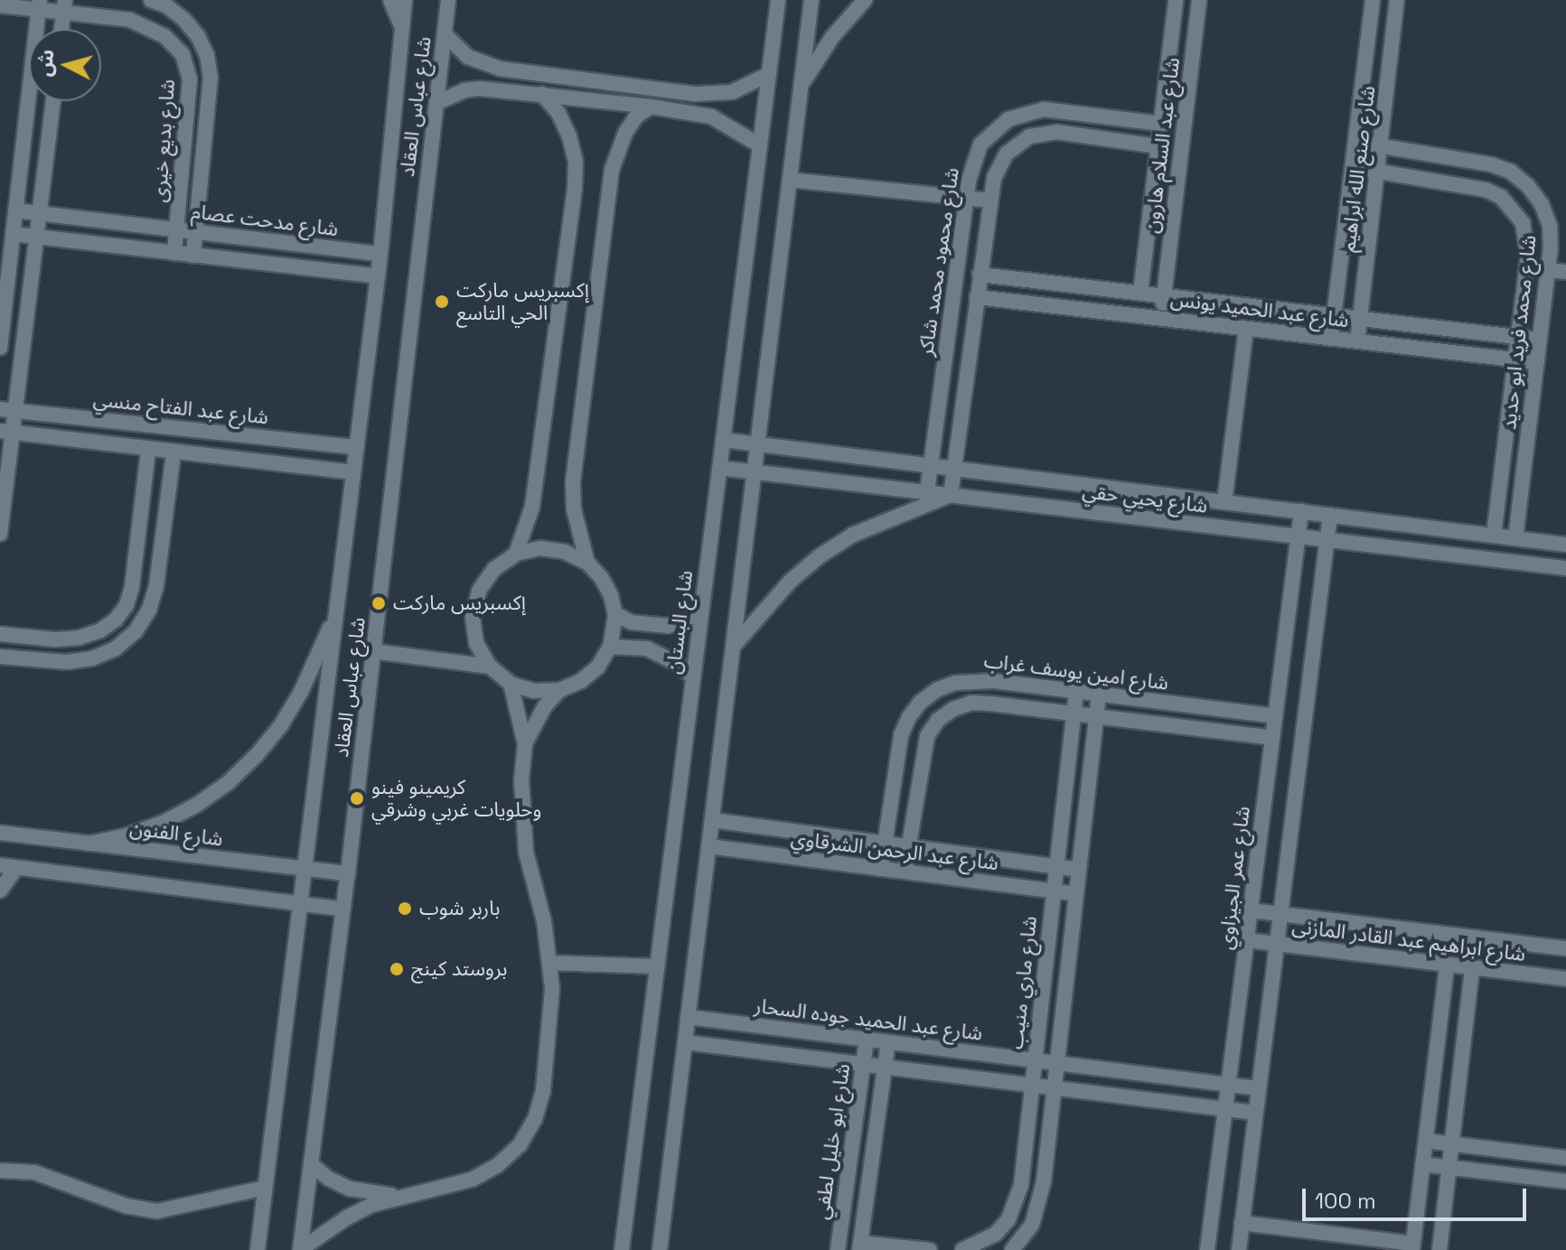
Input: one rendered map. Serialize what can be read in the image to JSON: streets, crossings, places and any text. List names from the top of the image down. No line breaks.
{"streets":{"street":["شارع عباس العقاد","شارع بديع خيرى","شارع عبد السلام هارون","شارع صنع الله ابراهيم","شارع مدحت عصام","شارع محمود محمد شاكر","شارع عبد الحميد يونس","شارع محمد فريد ابو حديد","شارع عبد الفتاح منسي","شارع يحيي حقي","شارع البستان","شارع امين يوسف غراب","شارع الفنون","شارع عبد الرحمن الشرقاوي","شارع عمر الجيزاوي","شارع ابراهيم عبد القادر المازنى","شارع ماري منيب","شارع عبد الحميد جوده السحار","شارع ابو خليل لطفي"]},"crossings":[["شارع عباس العقاد","شارع مدحت عصام"],["شارع عباس العقاد","شارع عبد الفتاح منسي"],["شارع عباس العقاد","شارع الفنون"],["شارع بديع خيرى","شارع مدحت عصام"],["شارع عبد السلام هارون","شارع محمود محمد شاكر"],["شارع عبد السلام هارون","شارع عبد الحميد يونس"],["شارع صنع الله ابراهيم","شارع عبد الحميد يونس"],["شارع صنع الله ابراهيم","شارع محمد فريد ابو حديد"],["شارع محمود محمد شاكر","شارع يحيي حقي"],["شارع عبد الحميد يونس","شارع محمد فريد ابو حديد"],["شارع محمد فريد ابو حديد","شارع يحيي حقي"],["شارع يحيي حقي","شارع البستان"],["شارع يحيي حقي","شارع عمر الجيزاوي"],["شارع امين يوسف غراب","شارع عبد الرحمن الشرقاوي"],["شارع امين يوسف غراب","شارع عمر الجيزاوي"],["شارع امين يوسف غراب","شارع ماري منيب"],["شارع عبد الرحمن الشرقاوي","شارع ماري منيب"],["شارع عمر الجيزاوي","شارع ابراهيم عبد القادر المازنى"],["شارع عمر الجيزاوي","شارع عبد الحميد جوده السحار"],["شارع ماري منيب","شارع عبد الحميد جوده السحار"],["شارع عبد الحميد جوده السحار","شارع ابو خليل لطفي"]],"places":["إكسبريس ماركت الحي التاسع","إكسبريس ماركت","كريمينو فينو وحلويات غربي وشرقي","باربر شوب","بروستد كينج"],"scale_bar":"100 m","north":"left"}
